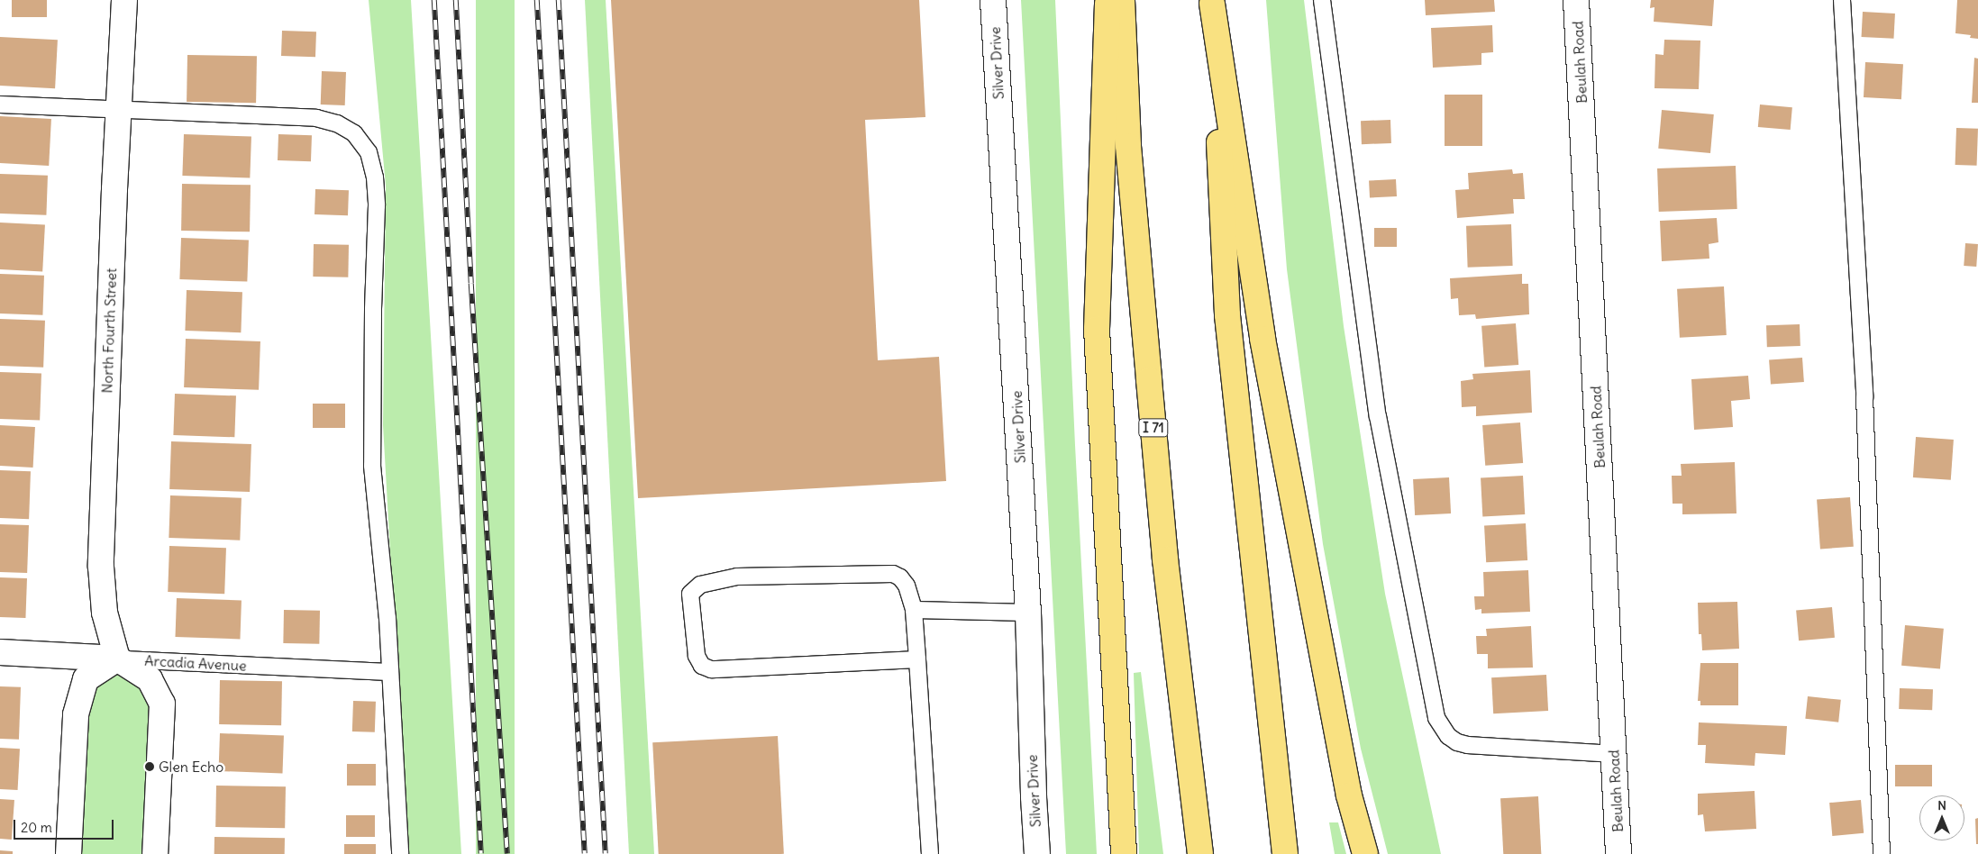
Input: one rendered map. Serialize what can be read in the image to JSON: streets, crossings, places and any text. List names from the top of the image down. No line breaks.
{"streets":{"highway":["I 71"],"street":["Beulah Road","Silver Drive","North Fourth Street","Arcadia Avenue"]},"crossings":[["North Fourth Street","Arcadia Avenue"]],"places":["Glen Echo"],"scale_bar":"20 m","north":"top"}
